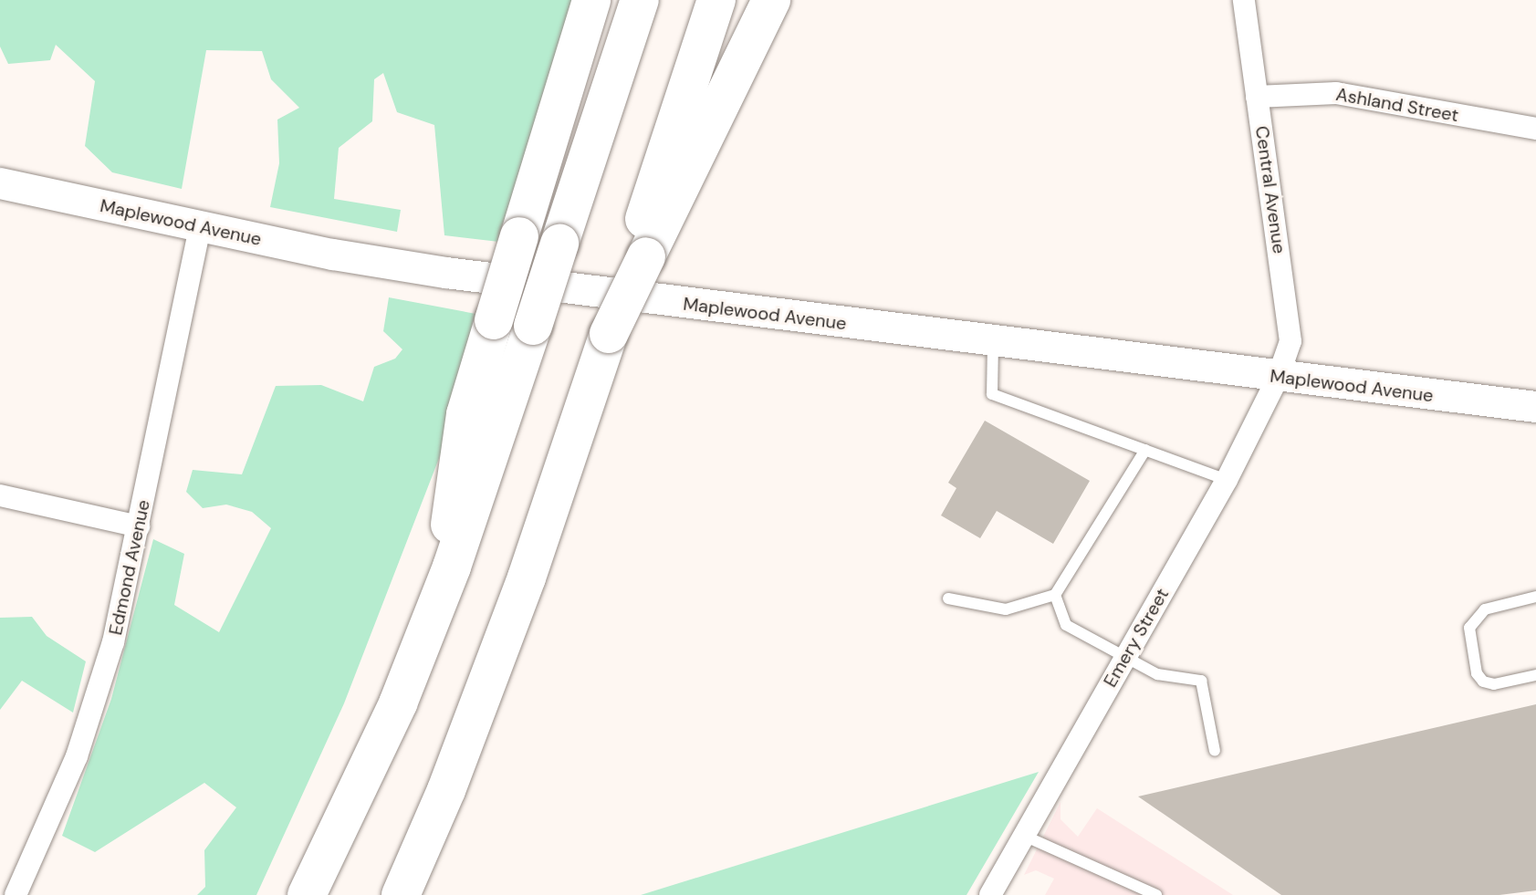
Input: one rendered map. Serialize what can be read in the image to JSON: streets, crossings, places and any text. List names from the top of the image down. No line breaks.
{"streets":{"street":["Ashland Street","Central Avenue","Maplewood Avenue","Edmond Avenue","Emery Street"]},"crossings":[["Ashland Street","Central Avenue"],["Central Avenue","Maplewood Avenue"],["Central Avenue","Emery Street"],["Maplewood Avenue","Edmond Avenue"],["Maplewood Avenue","Emery Street"]]}
